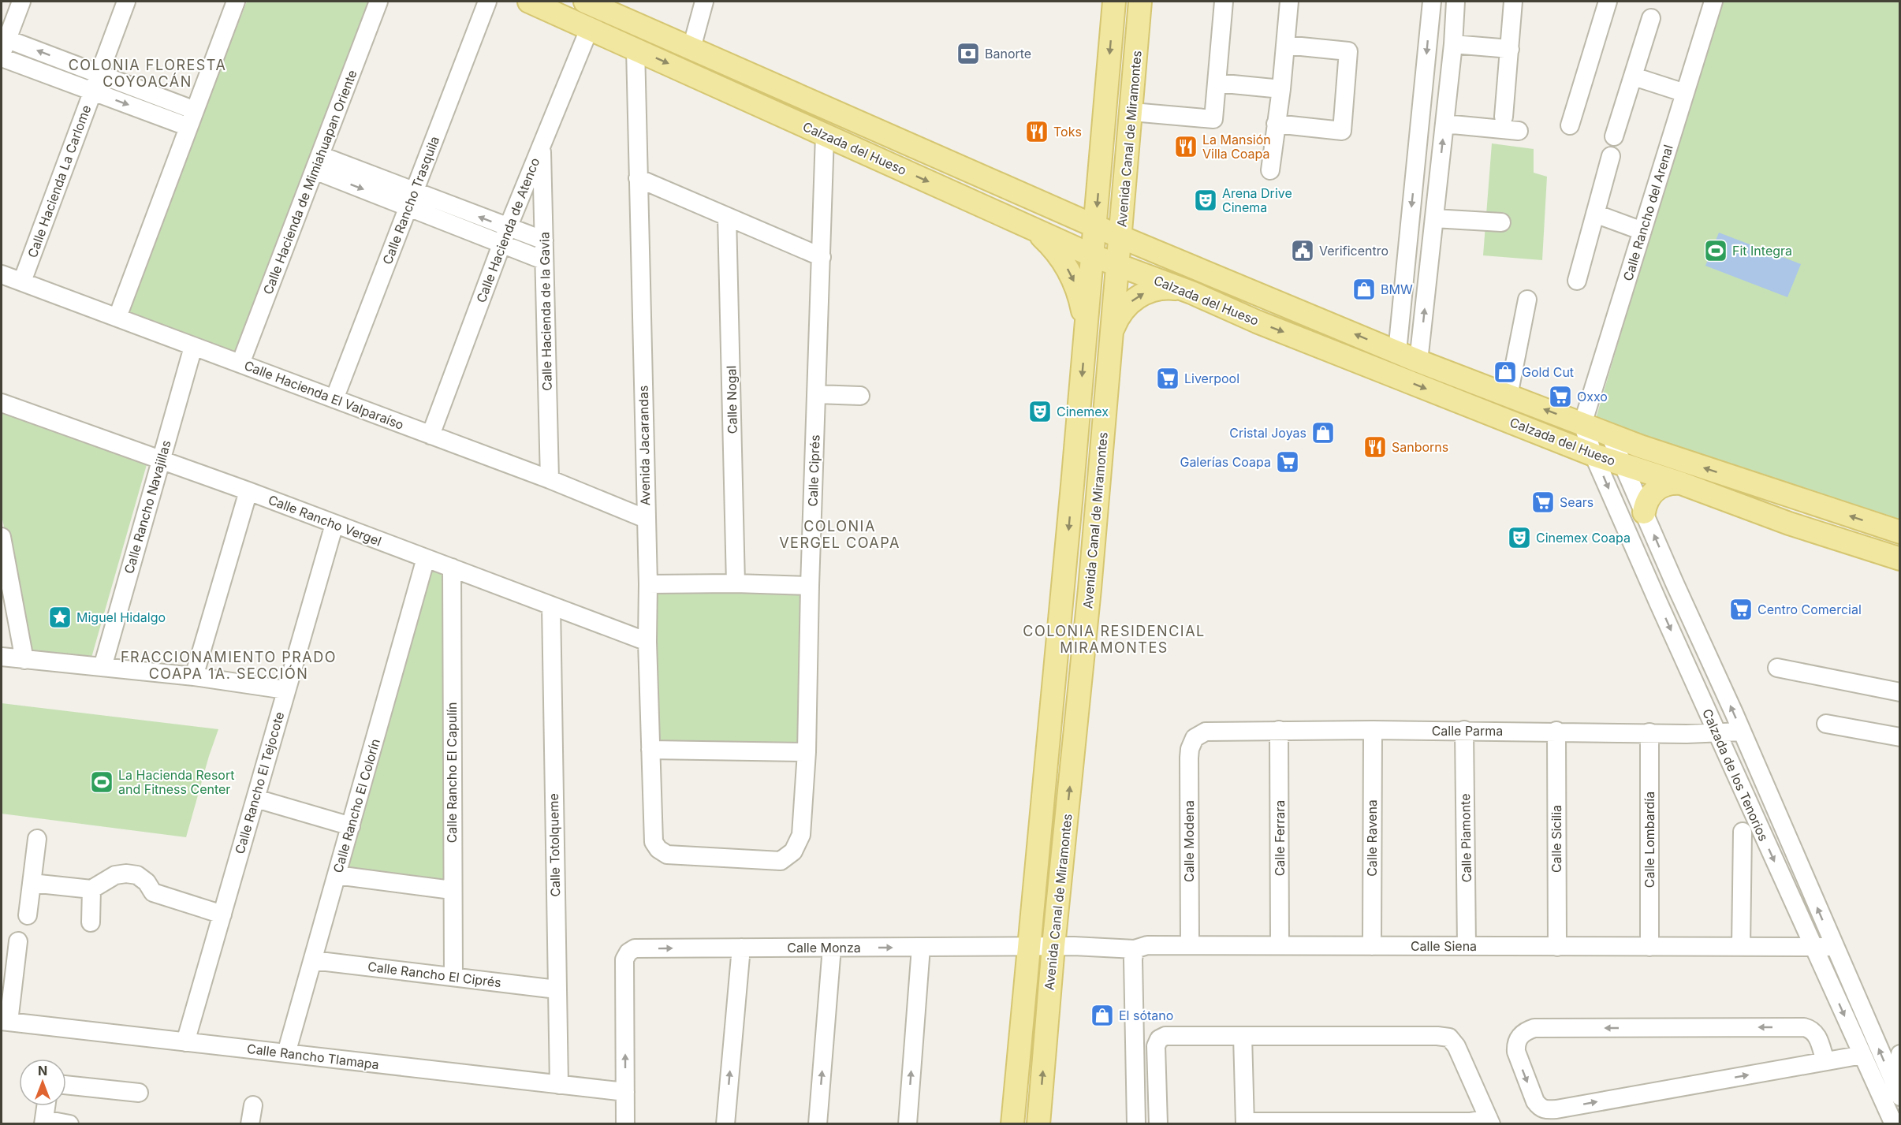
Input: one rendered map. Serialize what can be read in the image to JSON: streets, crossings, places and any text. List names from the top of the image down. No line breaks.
{"streets":{"main road":["Avenida Canal de Miramontes","Calzada del Hueso"],"street":["Calle Hacienda La Carlome","Calle Hacienda de Mimiahuapan Oriente","Calle Rancho Trasquila","Calle Rancho del Arenal","Calle Hacienda de Atenco","Calle Hacienda de la Gavia","Calle Hacienda El Valparaíso","Calle Nogal","Avenida Jacarandas","Calle Ciprés","Calle Rancho Navajillas","Calle Rancho Vergel","Calle Parma","Calle Rancho El Capulín","Calzada de los Tenorios","Calle Rancho El Tejocote","Calle Rancho El Colorín","Calle Ferrara","Calle Ravena","Calle Piamonte","Calle Sicilia","Calle Lombardía","Calle Modena","Calle Totolqueme","Calle Siena","Calle Monza","Calle Rancho El Ciprés","Calle Rancho Tlamapa"]},"crossings":[["Avenida Canal de Miramontes","Calzada del Hueso"],["Avenida Canal de Miramontes","Calle Siena"],["Avenida Canal de Miramontes","Calle Monza"],["Calzada del Hueso","Calle Rancho del Arenal"],["Calzada del Hueso","Calle Hacienda de Atenco"],["Calzada del Hueso","Avenida Jacarandas"],["Calzada del Hueso","Calle Ciprés"],["Calzada del Hueso","Calzada de los Tenorios"],["Calle Hacienda La Carlome","Calle Hacienda El Valparaíso"],["Calle Hacienda de Mimiahuapan Oriente","Calle Hacienda El Valparaíso"],["Calle Rancho Trasquila","Calle Hacienda El Valparaíso"],["Calle Rancho del Arenal","Calzada de los Tenorios"],["Calle Hacienda de Atenco","Calle Hacienda de la Gavia"],["Calle Hacienda de Atenco","Calle Hacienda El Valparaíso"],["Calle Hacienda de la Gavia","Calle Hacienda El Valparaíso"],["Calle Hacienda El Valparaíso","Avenida Jacarandas"],["Calle Hacienda El Valparaíso","Calle Rancho Navajillas"],["Avenida Jacarandas","Calle Ciprés"],["Avenida Jacarandas","Calle Rancho Vergel"],["Calle Rancho Navajillas","Calle Rancho Vergel"],["Calle Rancho Vergel","Calle Rancho El Capulín"],["Calle Rancho Vergel","Calle Rancho El Tejocote"],["Calle Rancho Vergel","Calle Rancho El Colorín"],["Calle Rancho Vergel","Calle Totolqueme"],["Calle Parma","Calzada de los Tenorios"],["Calle Parma","Calle Ferrara"],["Calle Parma","Calle Ravena"],["Calle Parma","Calle Piamonte"],["Calle Parma","Calle Sicilia"],["Calle Parma","Calle Lombardía"],["Calle Parma","Calle Modena"],["Calle Rancho El Capulín","Calle Rancho El Ciprés"],["Calzada de los Tenorios","Calle Siena"],["Calle Rancho El Tejocote","Calle Rancho Tlamapa"],["Calle Rancho El Colorín","Calle Rancho El Ciprés"],["Calle Rancho El Colorín","Calle Rancho Tlamapa"],["Calle Ferrara","Calle Siena"],["Calle Ravena","Calle Siena"],["Calle Piamonte","Calle Siena"],["Calle Sicilia","Calle Siena"],["Calle Lombardía","Calle Siena"],["Calle Modena","Calle Siena"],["Calle Totolqueme","Calle Rancho El Ciprés"],["Calle Totolqueme","Calle Rancho Tlamapa"],["Calle Siena","Calle Monza"],["Calle Monza","Calle Rancho Tlamapa"]],"districts":["COLONIA FLORESTA COYOACÁN","COLONIA VERGEL COAPA","COLONIA RESIDENCIAL MIRAMONTES","FRACCIONAMIENTO PRADO COAPA 1A. SECCIÓN"],"places":{"bank":["Banorte"],"restaurant":["Toks","La Mansión Villa Coapa","Sanborns"],"theatre":["Arena Drive Cinema","Cinemex","Cinemex Coapa"],"public building":["Verificentro"],"sports":["Fit Integra","La Hacienda Resort and Fitness Center"],"shop":["BMW","Gold Cut","Cristal Joyas","El sótano"],"supermarket":["Liverpool","Oxxo","Galerías Coapa","Sears","Centro Comercial"],"place":["Miguel Hidalgo"]},"north":"top"}
